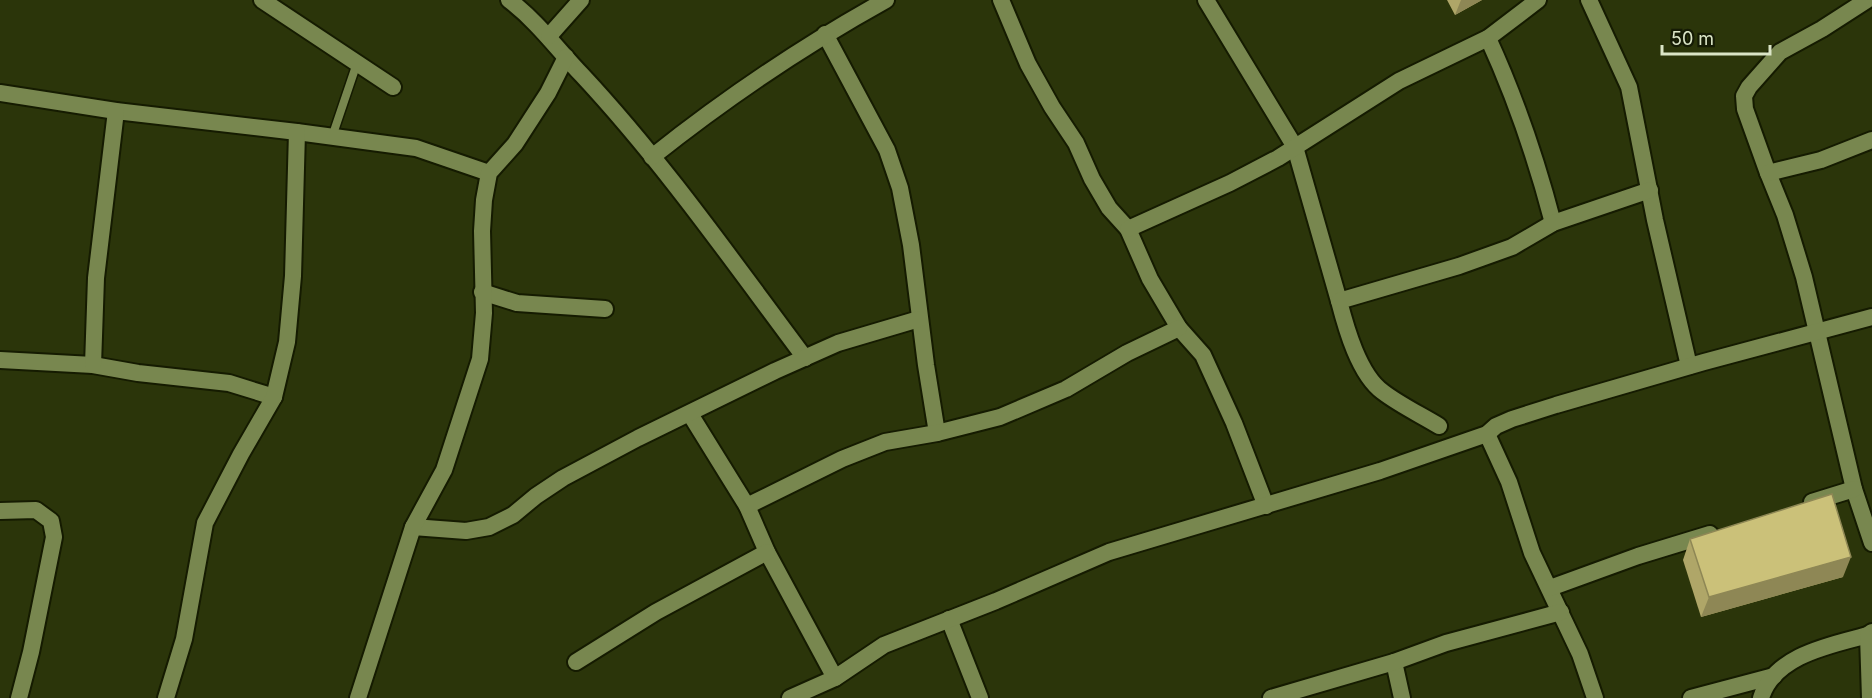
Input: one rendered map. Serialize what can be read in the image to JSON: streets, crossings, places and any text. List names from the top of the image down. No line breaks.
{"scale_bar":"50 m"}
